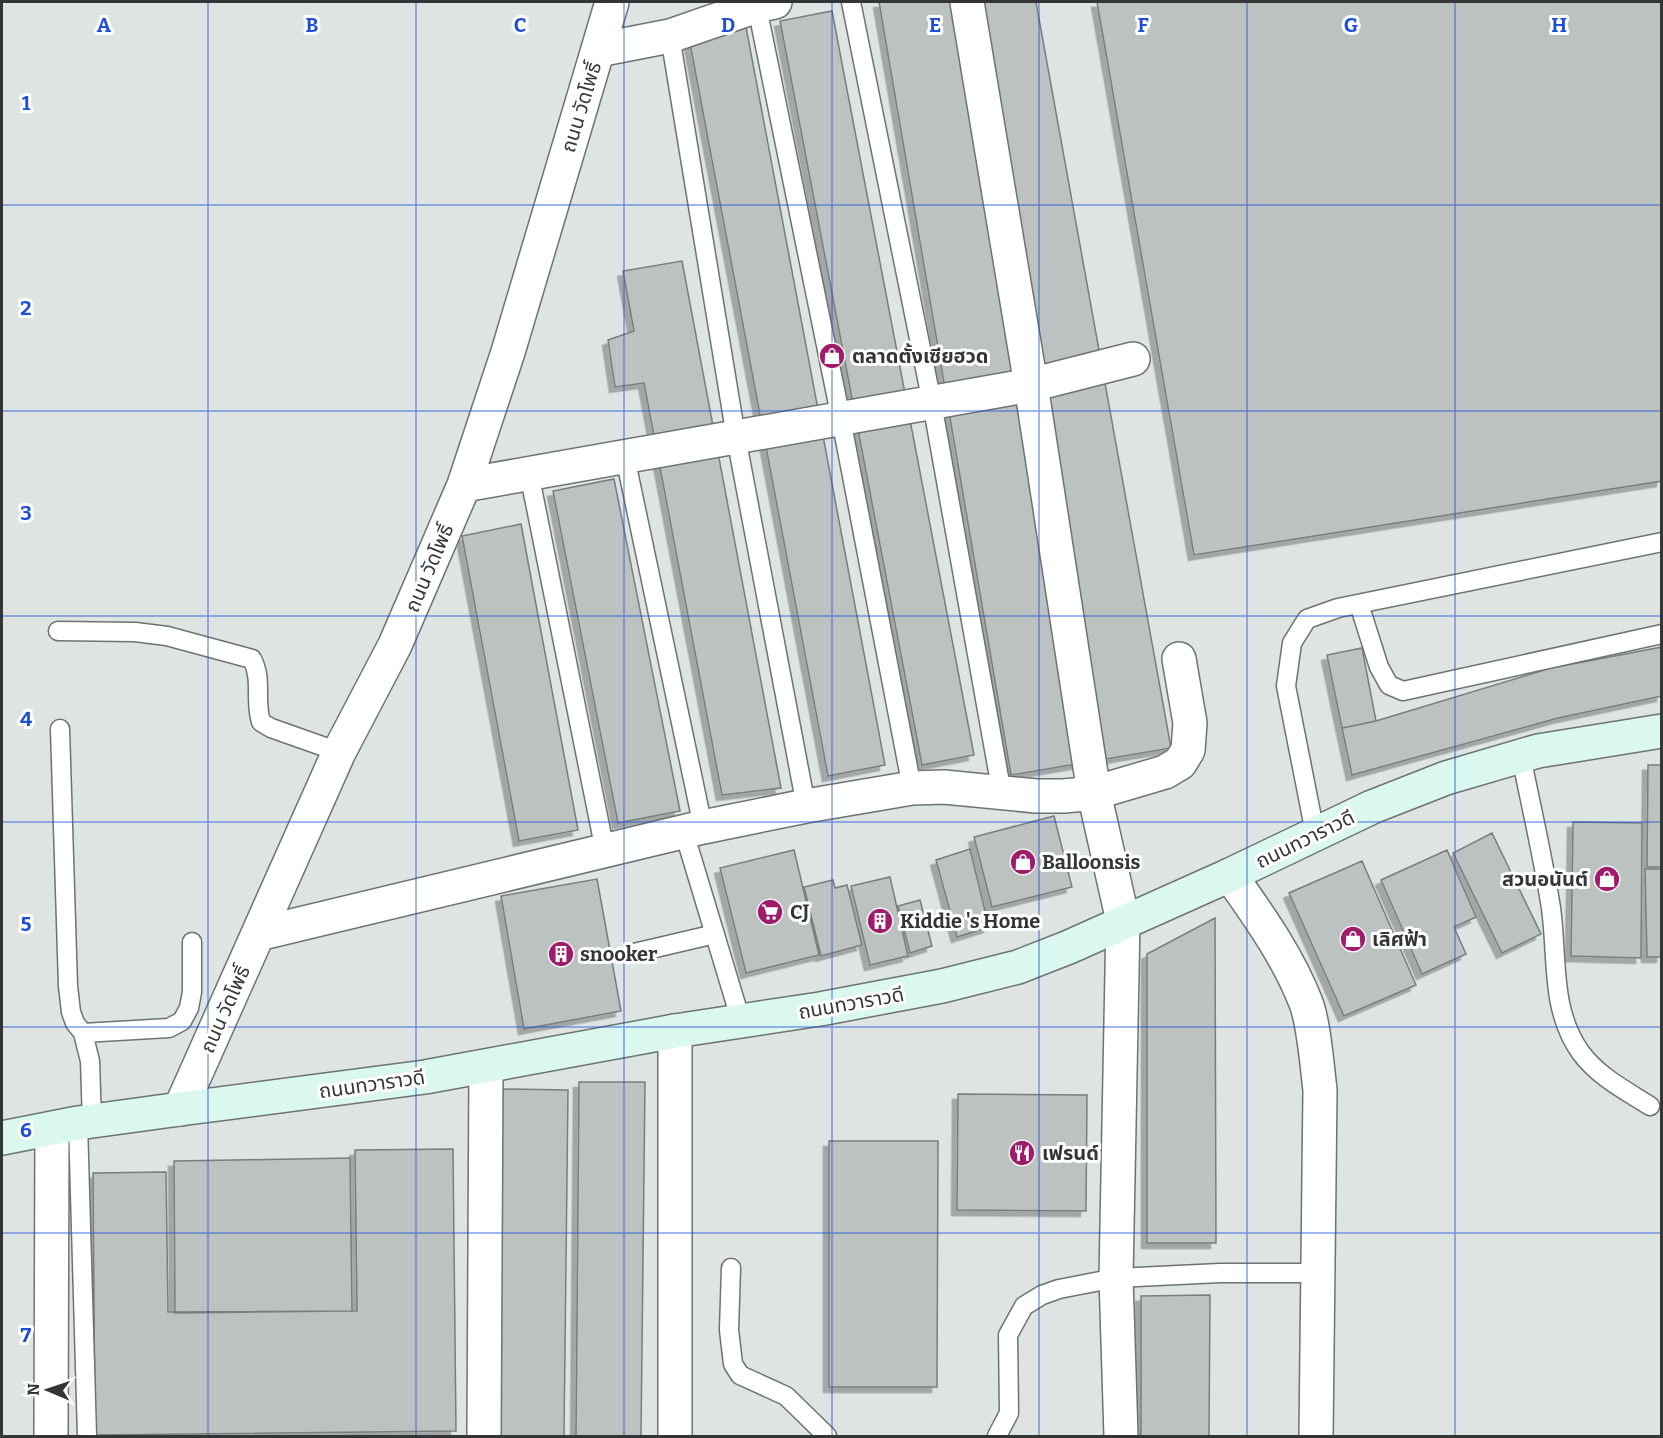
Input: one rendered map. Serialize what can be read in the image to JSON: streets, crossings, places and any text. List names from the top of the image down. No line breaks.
{"streets":{"street":["ถนน วัดโพธิ์","ถนนทวาราวดี"]},"crossings":[["ถนน วัดโพธิ์","ถนนทวาราวดี"]],"places":{"shop":["ตลาดตั้งเซียฮวด","Balloonsis","สวนอนันต์","เลิศฟ้า"],"supermarket":["CJ"],"building":["Kiddie 's Home","snooker"],"restaurant":["เฟรนด์"]},"north":"left","grid":{"columns":["A","B","C","D","E","F","G","H"],"rows":["1","2","3","4","5","6","7"]}}
